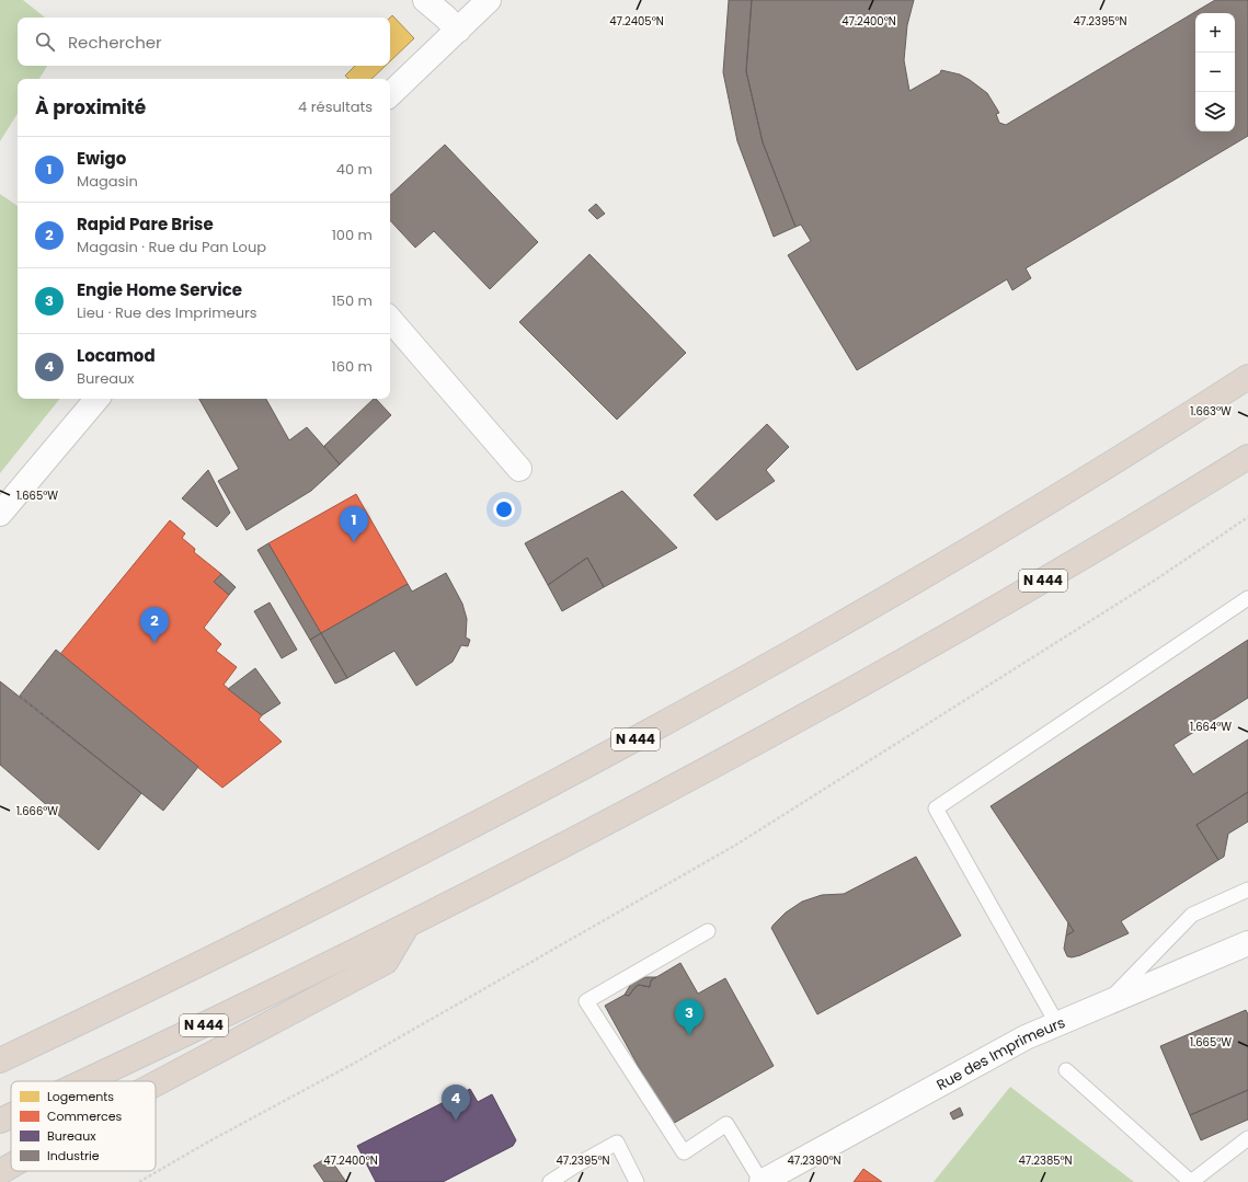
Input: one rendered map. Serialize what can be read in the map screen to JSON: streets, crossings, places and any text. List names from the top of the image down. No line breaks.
{"streets":{"highway":["N 444"],"street":["Rue des Imprimeurs"]},"legend":["Logements","Commerces","Bureaux","Industrie"],"page":{"map_buttons":["+","−"],"search":"Rechercher","heading":["À proximité","4 résultats"],"list":[{"mark":"1","name":"Ewigo","note":"Magasin","value":"40 m"},{"mark":"2","name":"Rapid Pare Brise","note":"Magasin · Rue du Pan Loup","value":"100 m"},{"mark":"3","name":"Engie Home Service","note":"Lieu · Rue des Imprimeurs","value":"150 m"},{"mark":"4","name":"Locamod","note":"Bureaux","value":"160 m"}],"pins":["1","2","3","4"]},"coordinates":["47.2400°N","47.2405°N","47.2395°N","1.663°W","1.665°W","1.664°W","1.666°W","47.2390°N","47.2385°N"]}
